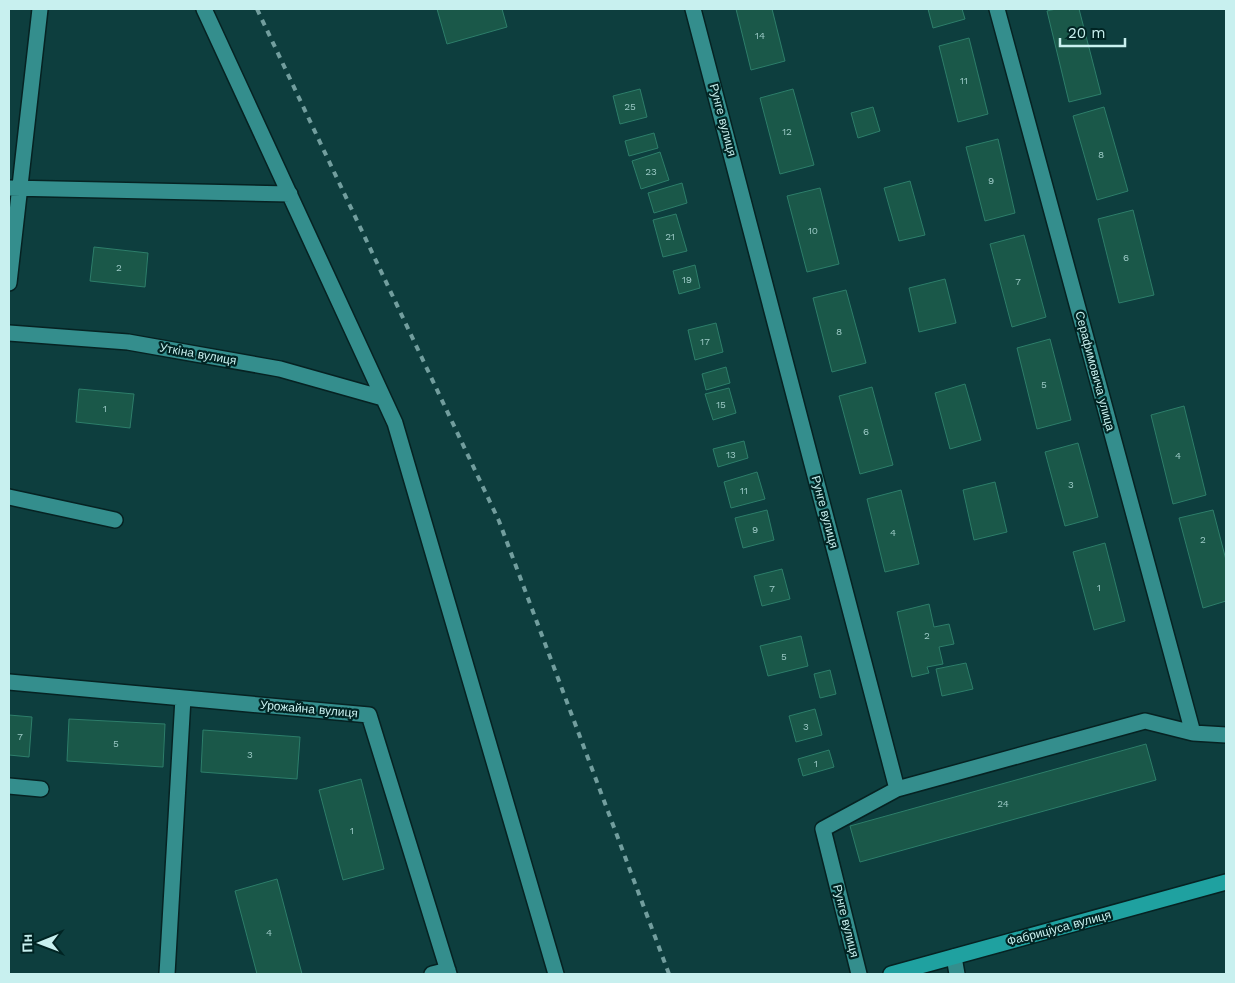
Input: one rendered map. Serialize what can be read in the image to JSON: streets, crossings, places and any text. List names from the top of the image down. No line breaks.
{"streets":{"main road":["Фабриціуса вулиця"],"street":["Рунге вулиця","Уткiна вулиця","Серафимовича улица","Урожайна вулиця"]},"house_numbers":["14","11","25","12","8","23","9","10","21","6","2","19","7","8","17","5","15","1","6","13","4","3","11","9","4","2","1","7","2","5","3","7","5","3","1","24","1","4"],"scale_bar":"20 m","north":"left"}
